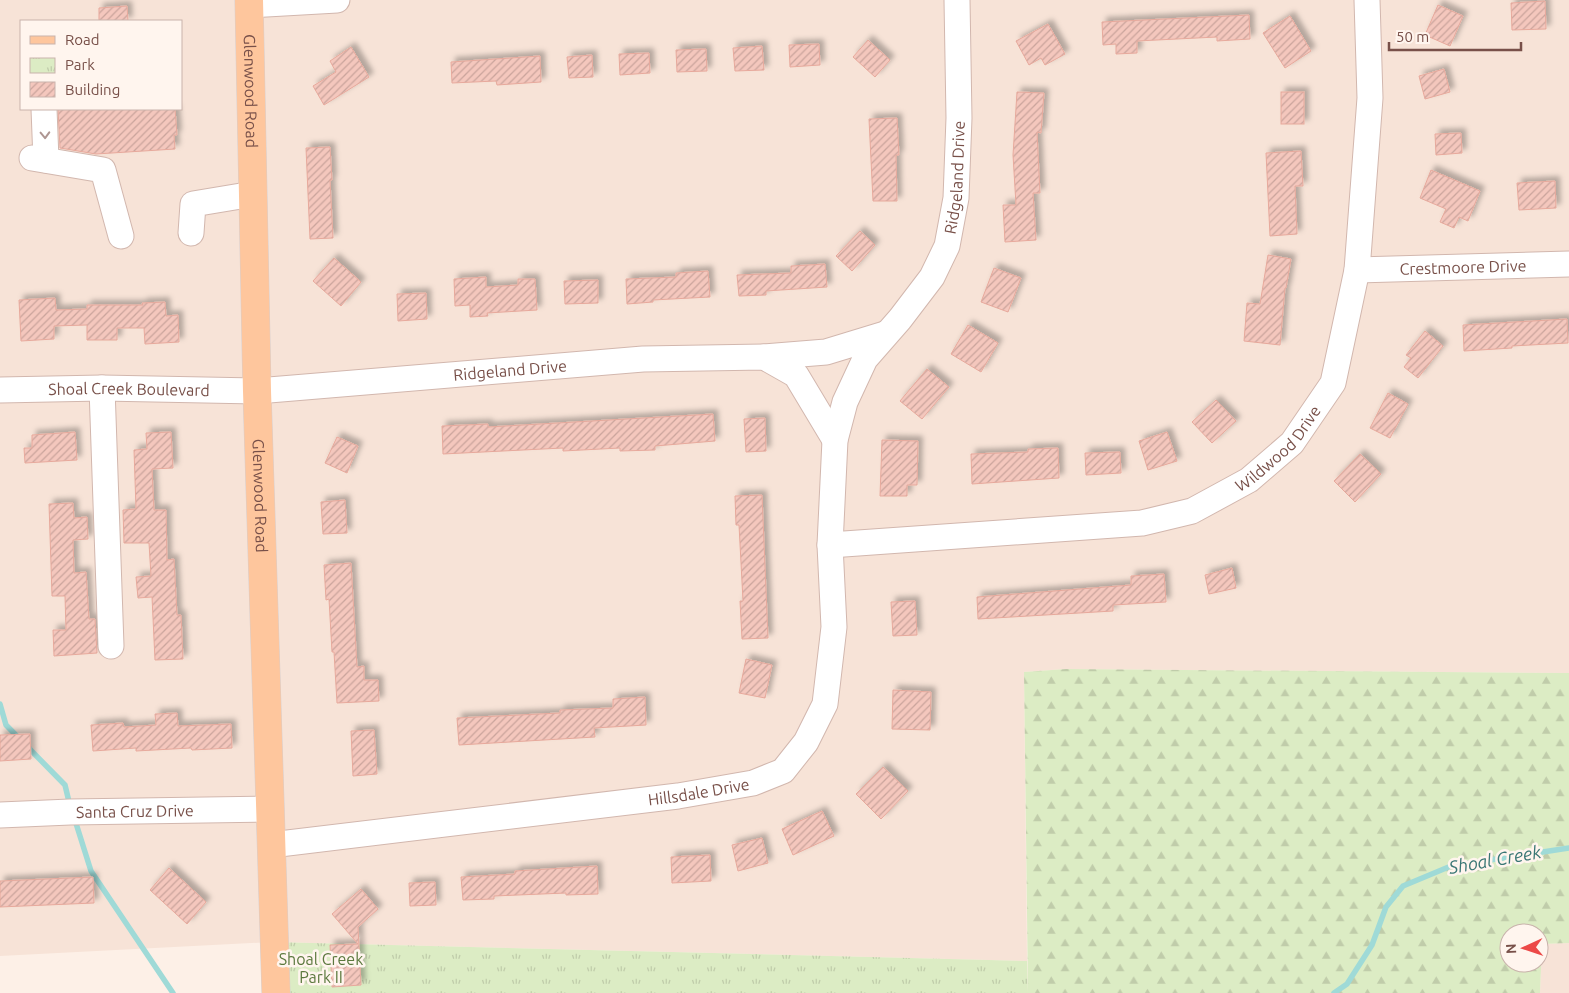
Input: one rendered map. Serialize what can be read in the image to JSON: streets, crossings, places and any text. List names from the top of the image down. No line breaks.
{"streets":{"main road":["Glenwood Road"],"street":["Ridgeland Drive","Crestmoore Drive","Shoal Creek Boulevard","Wildwood Drive","Hillsdale Drive","Santa Cruz Drive"]},"crossings":[["Glenwood Road","Ridgeland Drive"],["Glenwood Road","Shoal Creek Boulevard"],["Glenwood Road","Hillsdale Drive"],["Glenwood Road","Santa Cruz Drive"],["Ridgeland Drive","Shoal Creek Boulevard"],["Ridgeland Drive","Hillsdale Drive"],["Crestmoore Drive","Wildwood Drive"],["Wildwood Drive","Hillsdale Drive"]],"water":["Shoal Creek"],"parks":["Shoal Creek Park II"],"legend":["Road","Park","Building"],"scale_bar":"50 m","north":"left"}
